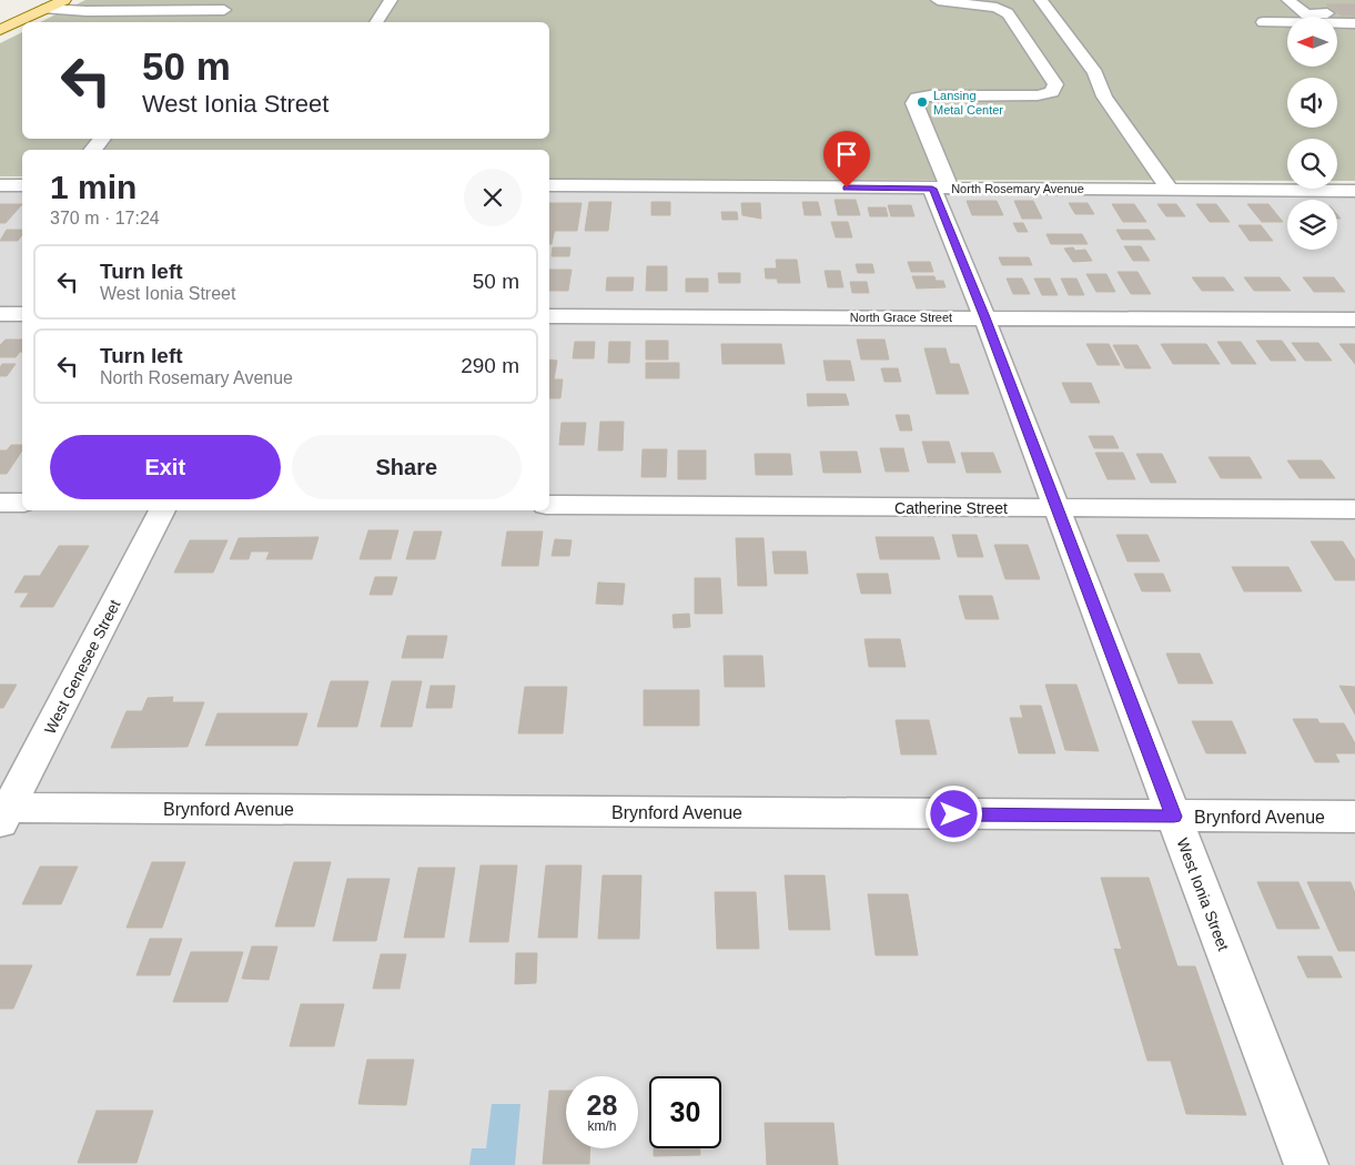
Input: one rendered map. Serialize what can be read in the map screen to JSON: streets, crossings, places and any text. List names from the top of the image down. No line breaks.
{"streets":{"street":["North Rosemary Avenue","North Grace Street","Catherine Street","West Genesee Street","Brynford Avenue","West Ionia Street"]},"crossings":[["North Rosemary Avenue","West Ionia Street"],["North Grace Street","West Ionia Street"],["Catherine Street","West Ionia Street"],["West Genesee Street","Brynford Avenue"],["Brynford Avenue","West Ionia Street"]],"places":["Lansing Metal Center"],"north":"left","page":{"turn":["50 m","West Ionia Street"],"heading":["1 min","370 m · 17:24"],"list":[{"name":"Turn left","note":"West Ionia Street","value":"50 m"},{"name":"Turn left","note":"North Rosemary Avenue","value":"290 m"}],"buttons":["Exit","Share"],"speed":"28 km/h","limit":"30"}}
